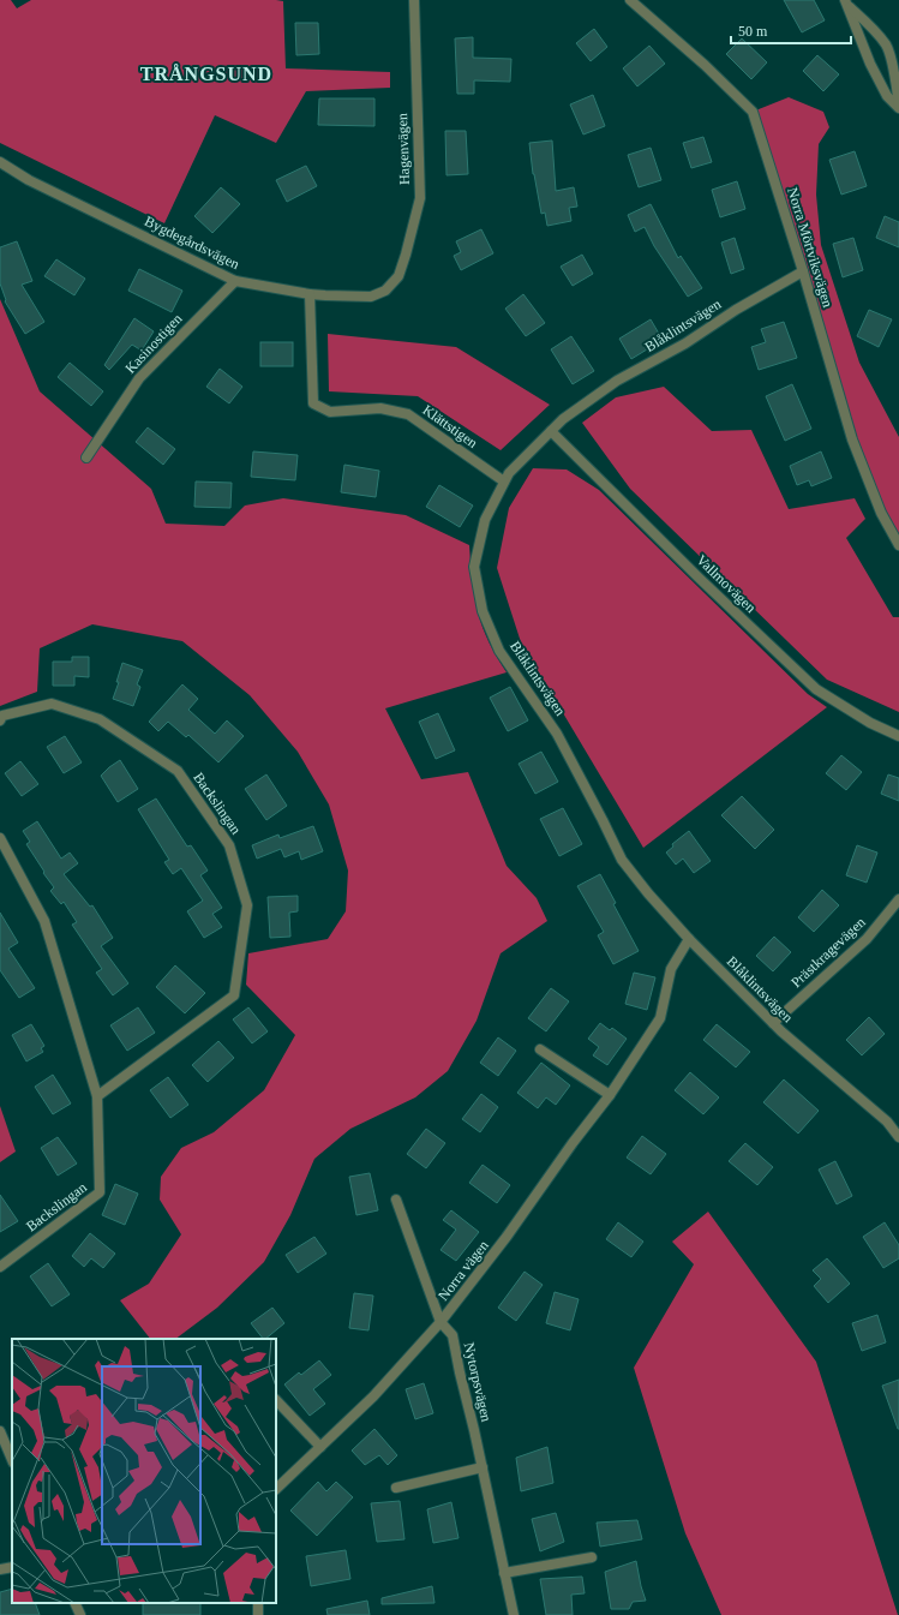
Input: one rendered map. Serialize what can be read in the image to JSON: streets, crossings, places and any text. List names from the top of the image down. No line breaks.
{"streets":{"street":["Hagenvägen","Bygdegårdsvägen","Norra Mörtviksvägen","Blåklintsvägen","Kasinostigen","Klättstigen","Vallmovägen","Backslingan","Prästkragevägen","Norra vägen","Nytorpsvägen"]},"crossings":[["Hagenvägen","Bygdegårdsvägen"],["Bygdegårdsvägen","Kasinostigen"],["Bygdegårdsvägen","Klättstigen"],["Norra Mörtviksvägen","Blåklintsvägen"],["Blåklintsvägen","Klättstigen"],["Blåklintsvägen","Vallmovägen"],["Blåklintsvägen","Prästkragevägen"],["Blåklintsvägen","Norra vägen"],["Norra vägen","Nytorpsvägen"]],"districts":["TRÅNGSUND"],"scale_bar":"50 m"}
